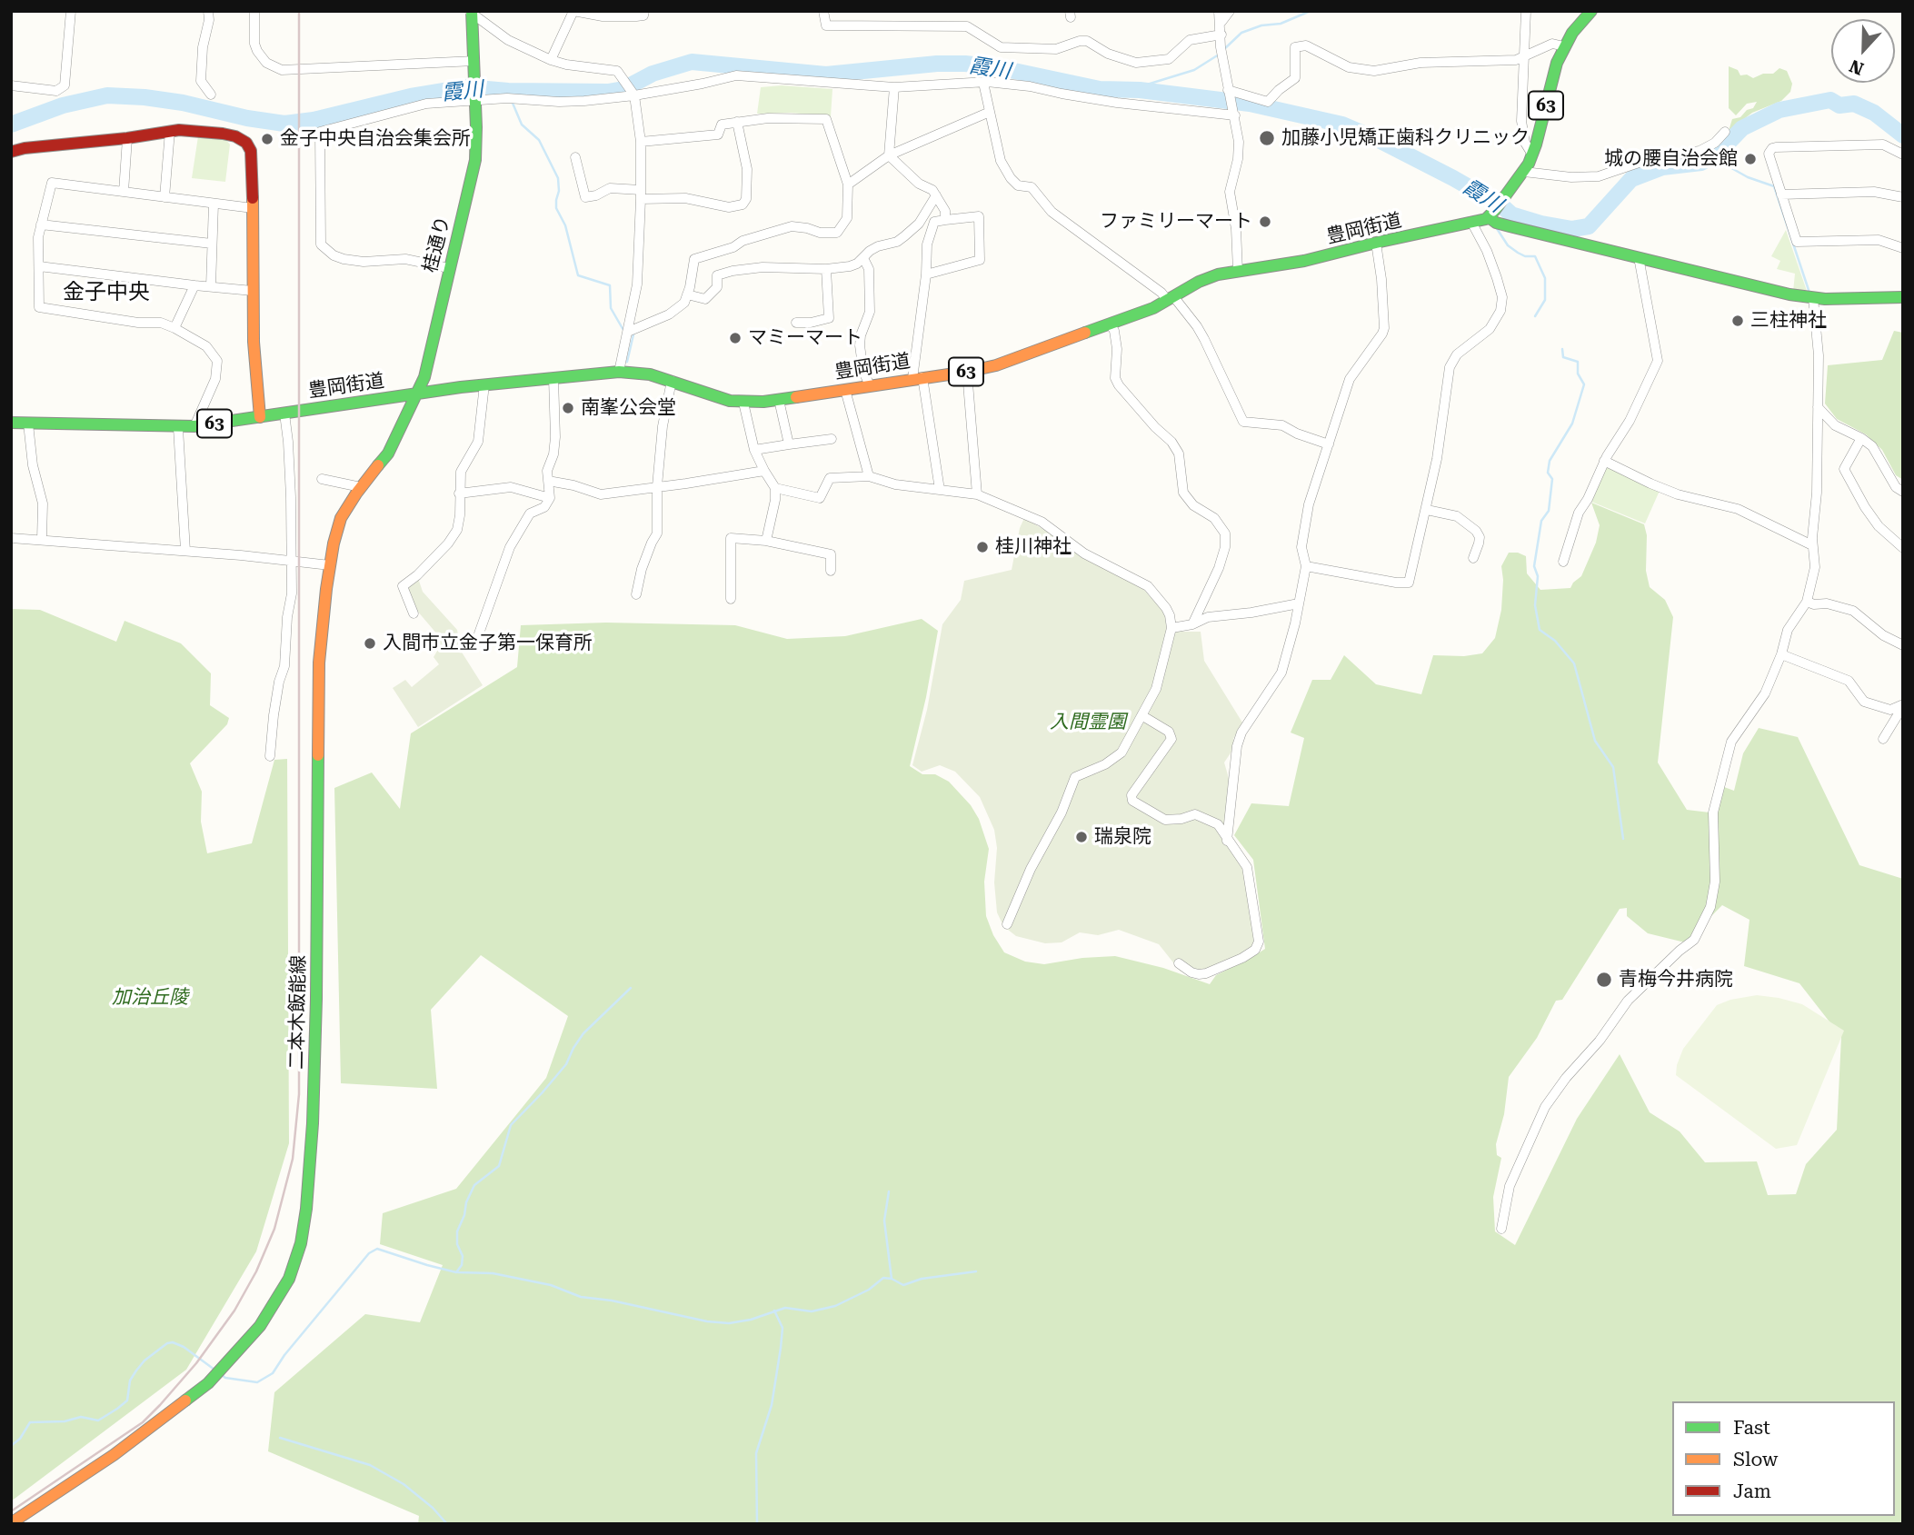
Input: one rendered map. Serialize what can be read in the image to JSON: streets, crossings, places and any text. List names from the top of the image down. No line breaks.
{"streets":{"main road":["63","豊岡街道","桂通り","二本木飯能線"]},"crossings":[["63","豊岡街道"],["豊岡街道","桂通り"],["豊岡街道","二本木飯能線"],["桂通り","二本木飯能線"]],"districts":["金子中央"],"water":["霞川"],"parks":["入間霊園","加治丘陵"],"places":["加藤小児矯正歯科クリニック","金子中央自治会集会所","城の腰自治会館","ファミリーマート","三柱神社","マミーマート","南峯公会堂","桂川神社","入間市立金子第一保育所","瑞泉院","青梅今井病院"],"legend":["Fast","Slow","Jam"],"north":"bottom"}
